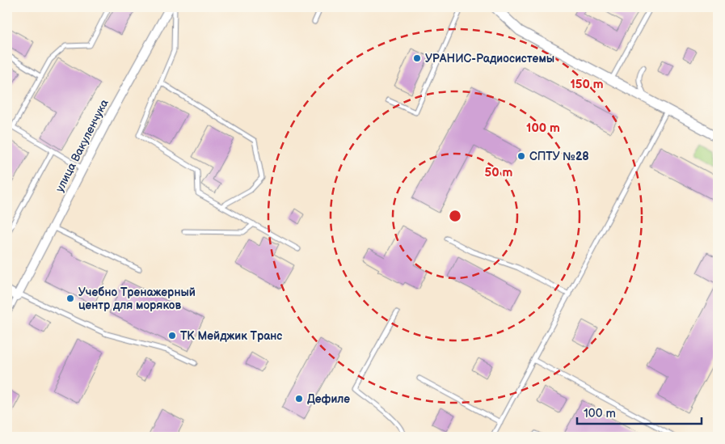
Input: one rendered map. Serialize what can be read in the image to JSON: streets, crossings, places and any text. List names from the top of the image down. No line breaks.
{"streets":{"street":["улица Вакуленчука"]},"places":["УРАНИС-Радиосистемы","СПТУ №28","Учебно Тренажерный центр для моряков","ТК Мейджик Транс","Дефиле"],"scale_bar":"100 m","rings":["150 m","100 m","50 m"]}
